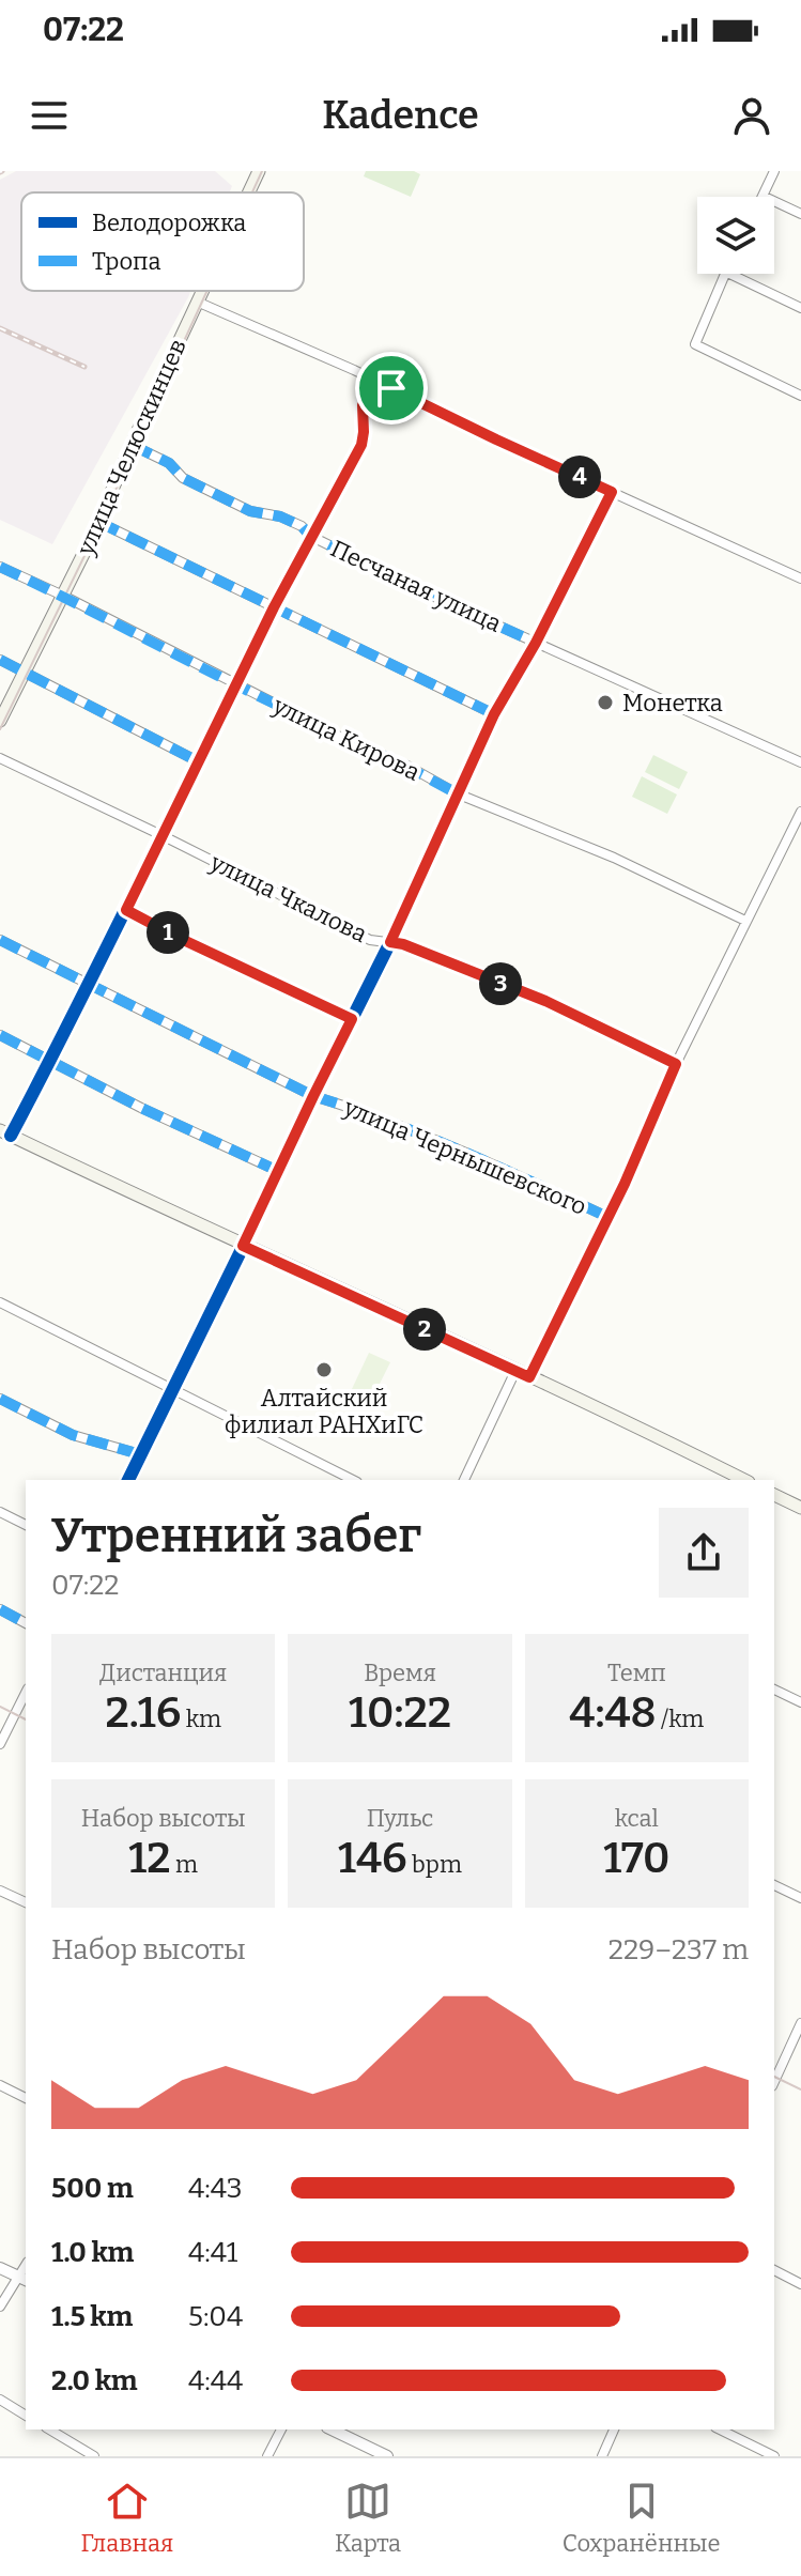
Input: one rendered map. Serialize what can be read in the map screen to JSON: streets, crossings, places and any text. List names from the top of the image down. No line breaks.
{"streets":{"main road":["улица Челюскинцев"],"street":["Песчаная улица","улица Кирова","улица Чкалова","улица Чернышевского"]},"crossings":[["улица Челюскинцев","Песчаная улица"],["улица Челюскинцев","улица Кирова"]],"places":["Монетка","Алтайский филиал РАНХиГС"],"legend":["Велодорожка","Тропа"],"page":{"status":"07:22","header":"Kadence","pins":["4","1","3","2"],"heading":["Утренний забег","07:22"],"stats":[["Дистанция","2.16 km"],["Время","10:22"],["Темп","4:48 /km"],["Набор высоты","12 m"],["Пульс","146 bpm"],["kcal","170"]],"chart":["Набор высоты","229–237 m"],"list":[{"name":"500 m","note":"4:43"},{"name":"1.0 km","note":"4:41"},{"name":"1.5 km","note":"5:04"},{"name":"2.0 km","note":"4:44"}],"tabs":["Главная","Карта","Сохранённые"]}}
